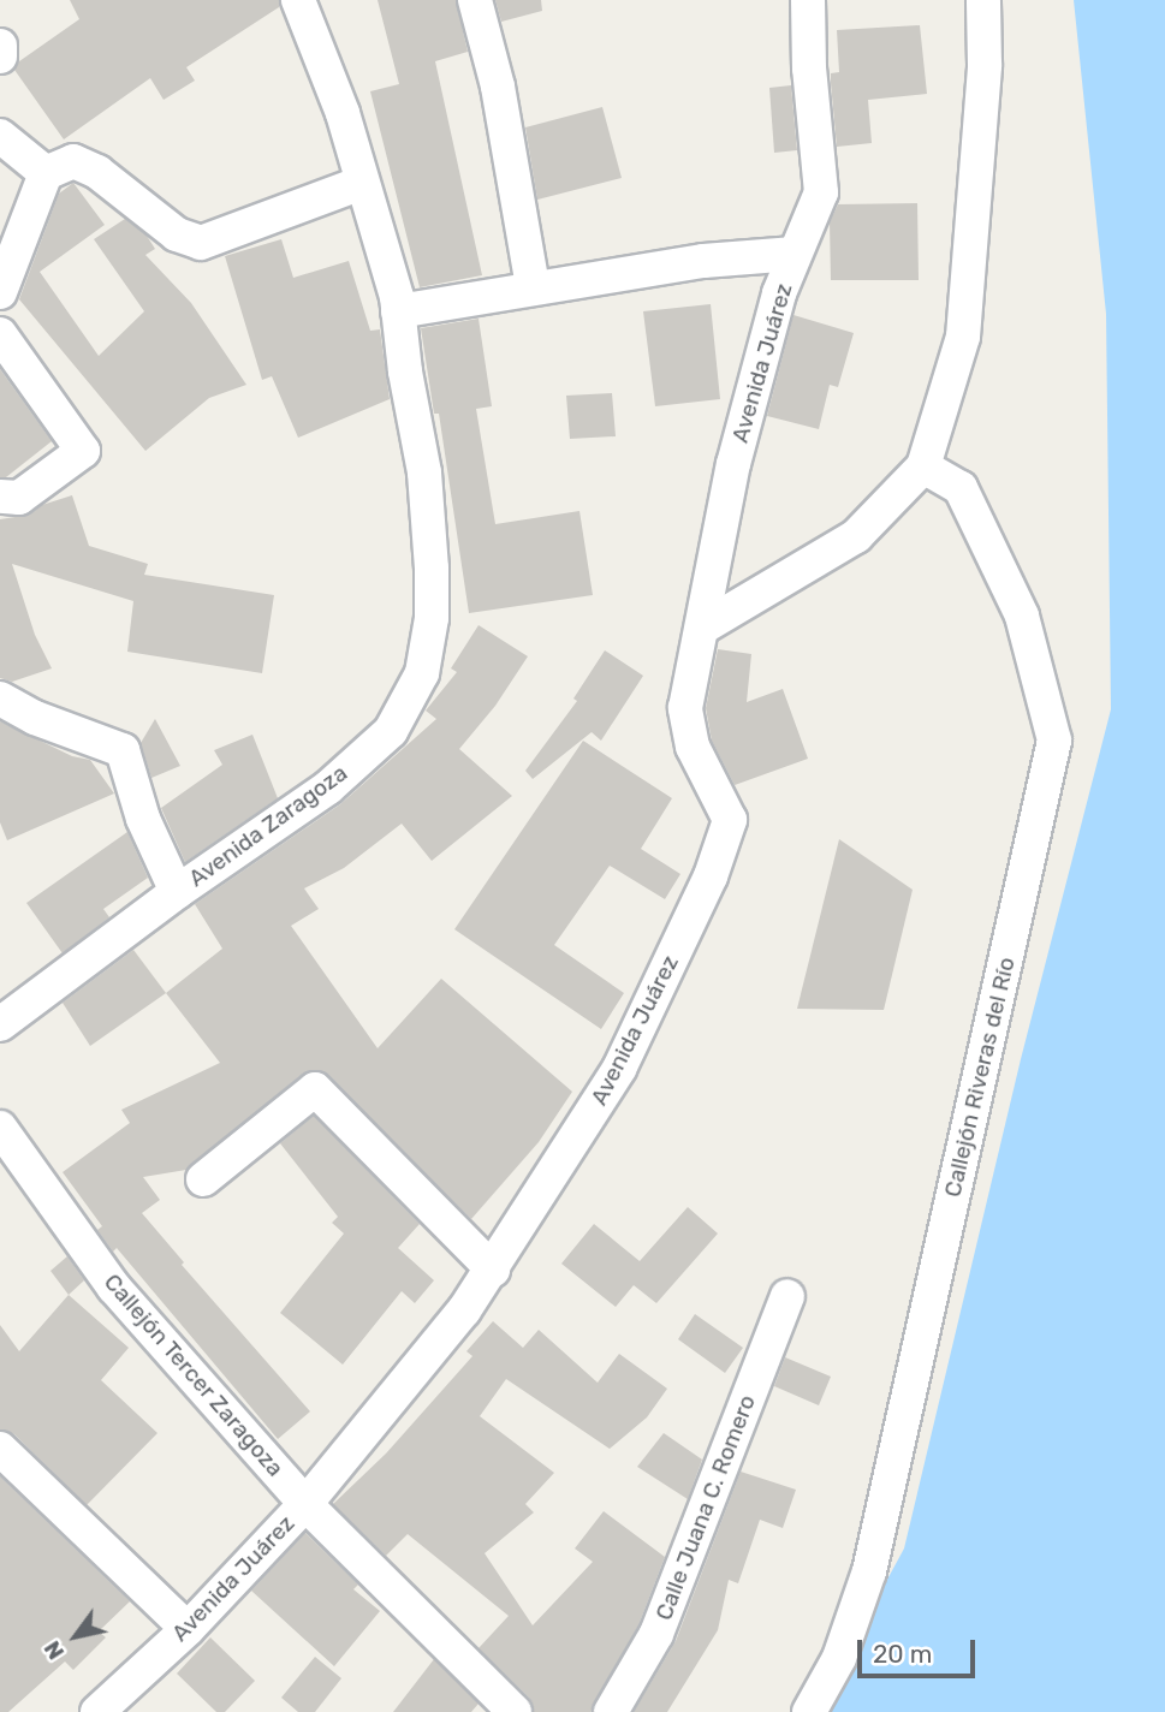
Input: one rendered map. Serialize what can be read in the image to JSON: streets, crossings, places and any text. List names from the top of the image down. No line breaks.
{"streets":{"street":["Avenida Juárez","Avenida Zaragoza","Callejón Riveras del Río","Callejón Tercer Zaragoza","Calle Juana C. Romero"]},"crossings":[["Avenida Juárez","Callejón Tercer Zaragoza"]],"scale_bar":"20 m","north":"bottom left"}
